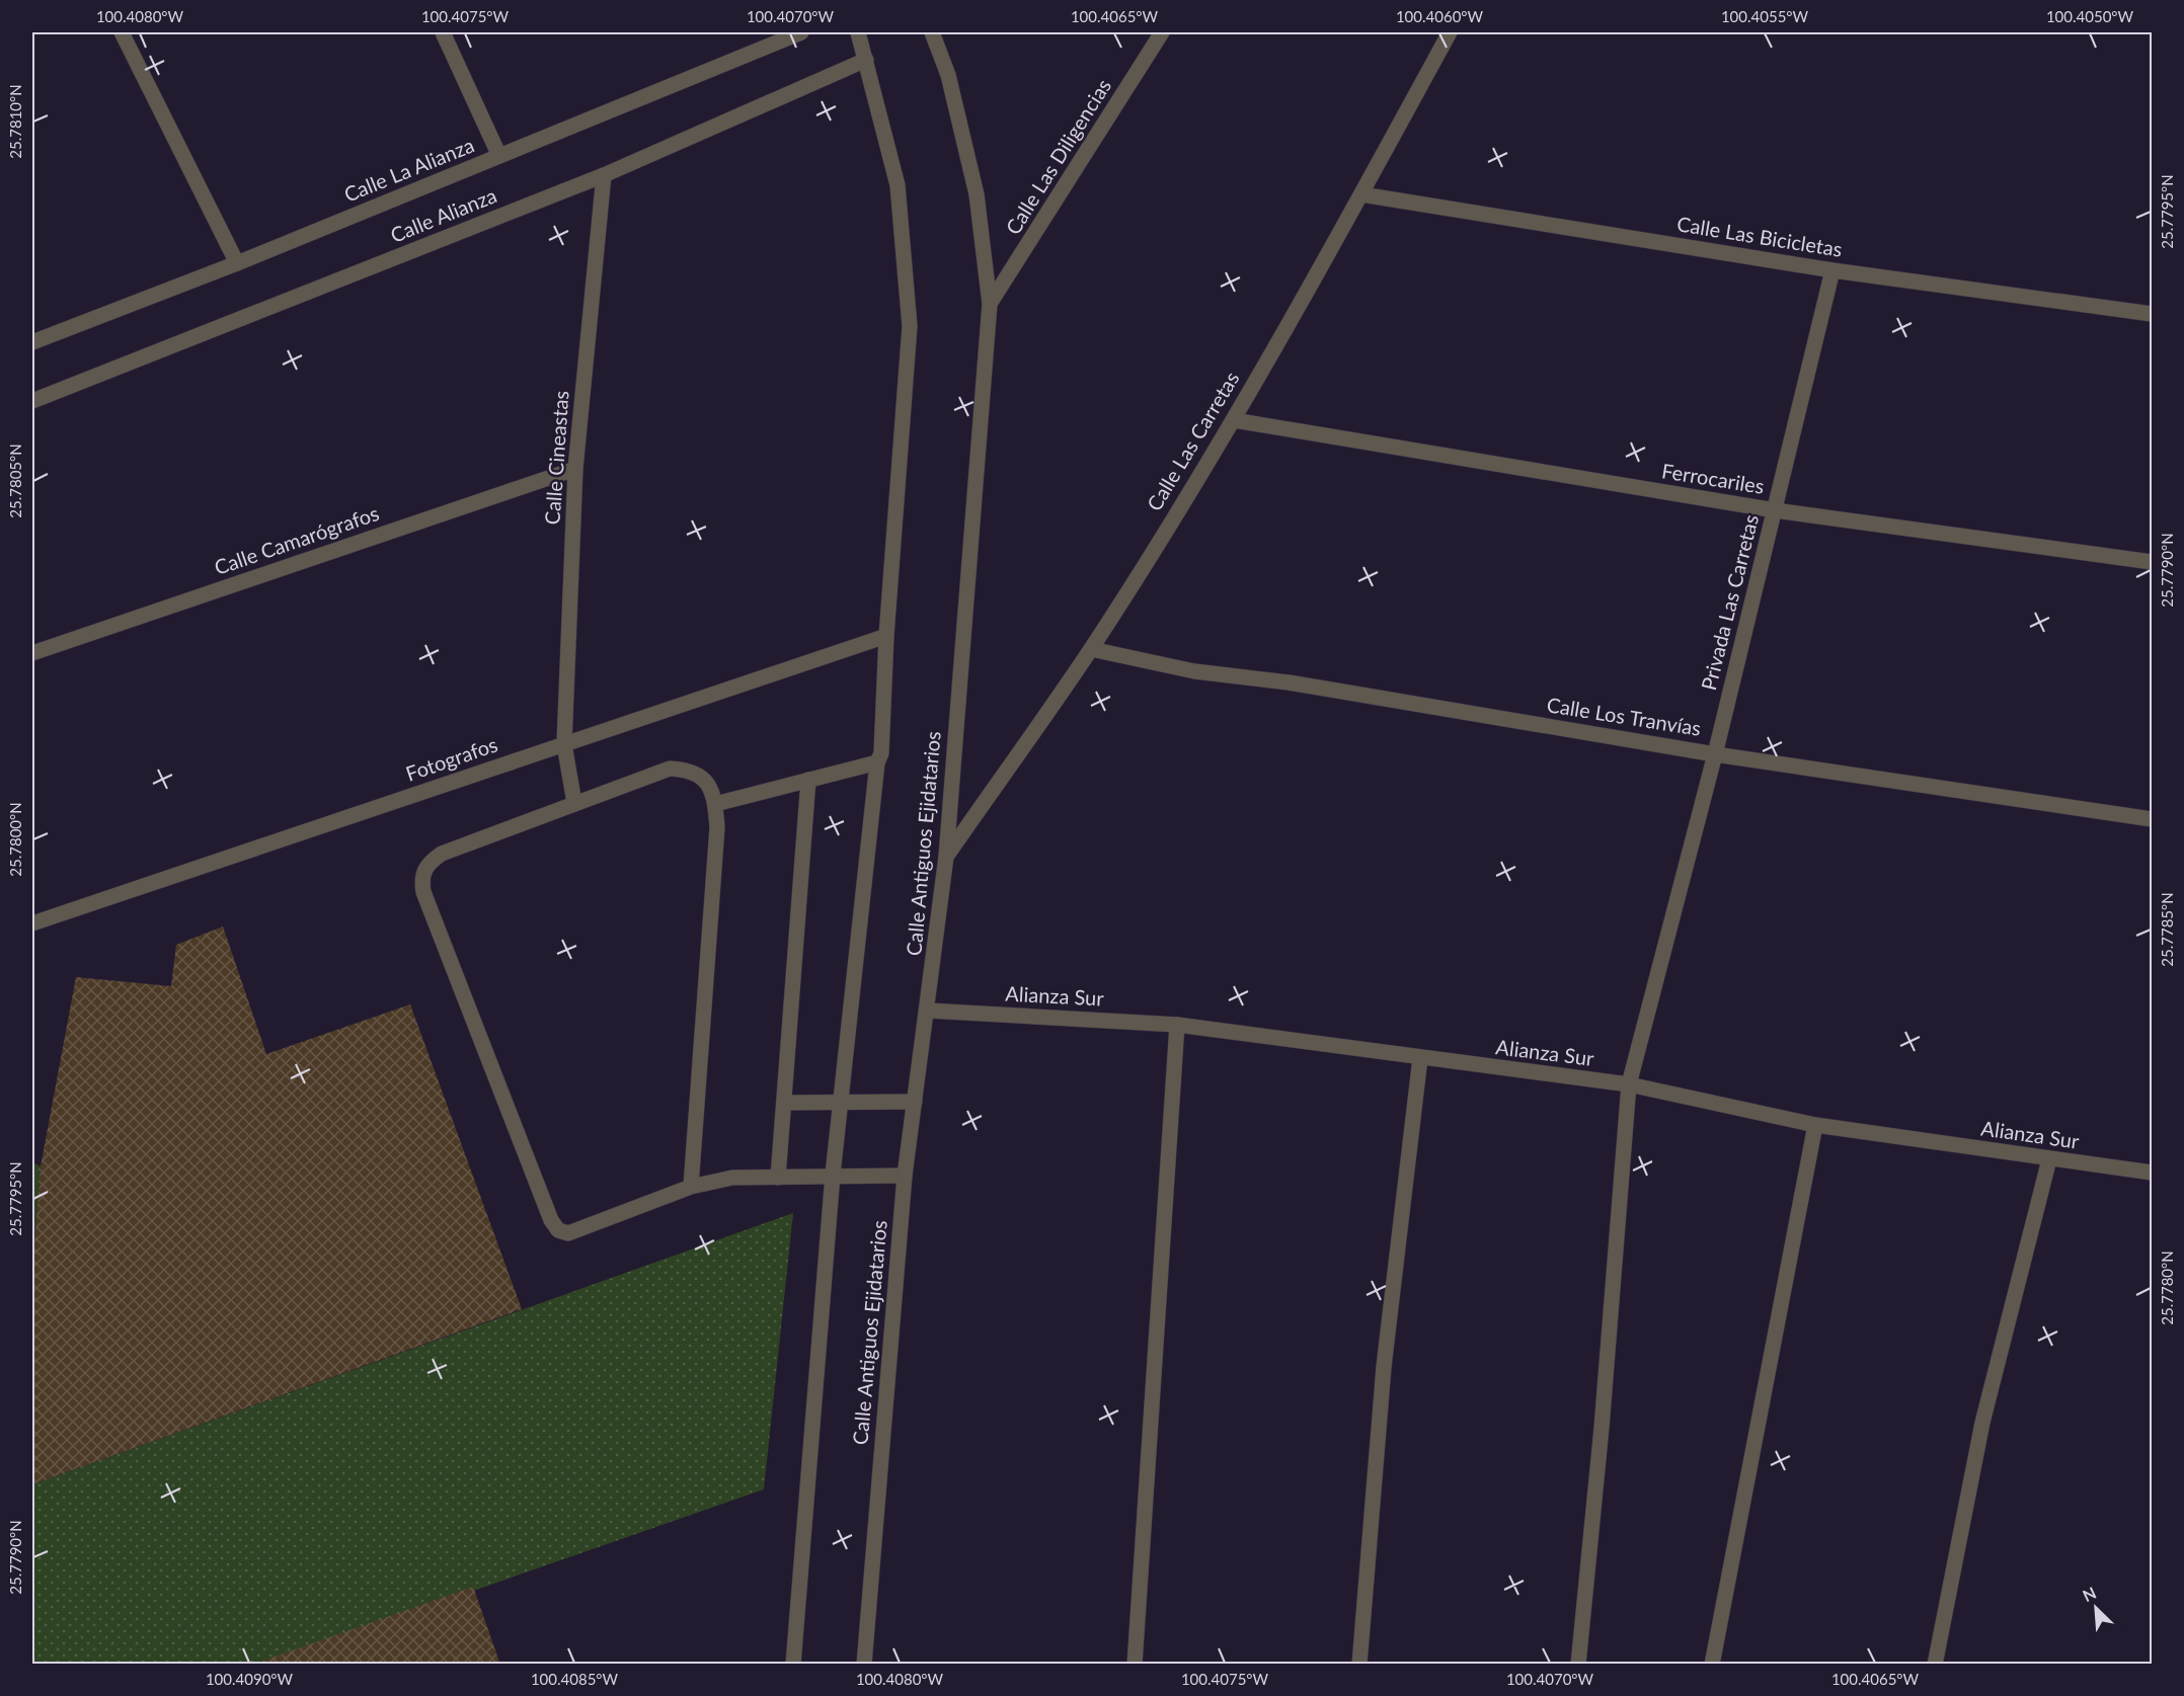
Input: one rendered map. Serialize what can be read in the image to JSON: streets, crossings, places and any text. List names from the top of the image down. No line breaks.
{"streets":{"street":["Calle Las Diligencias","Calle La Alianza","Calle Alianza","Calle Las Bicicletas","Calle Las Carretas","Calle Cineastas","Ferrocariles","Calle Camarógrafos","Privada Las Carretas","Calle Los Tranvías","Fotografos","Calle Antiguos Ejidatarios","Alianza Sur"]},"crossings":[["Calle Las Diligencias","Calle Antiguos Ejidatarios"],["Calle Alianza","Calle Cineastas"],["Calle Las Bicicletas","Calle Las Carretas"],["Calle Las Bicicletas","Privada Las Carretas"],["Calle Las Carretas","Ferrocariles"],["Calle Las Carretas","Calle Los Tranvías"],["Calle Las Carretas","Calle Antiguos Ejidatarios"],["Calle Cineastas","Calle Camarógrafos"],["Calle Cineastas","Fotografos"],["Ferrocariles","Privada Las Carretas"],["Privada Las Carretas","Calle Los Tranvías"],["Privada Las Carretas","Alianza Sur"],["Calle Antiguos Ejidatarios","Alianza Sur"]],"north":"top left","coordinates":["100.4080°W","100.4075°W","100.4070°W","100.4065°W","100.4060°W","100.4055°W","100.4050°W","25.7810°N","25.7795°N","25.7805°N","25.7790°N","25.7800°N","25.7785°N","25.7780°N","100.4090°W","100.4085°W"]}
